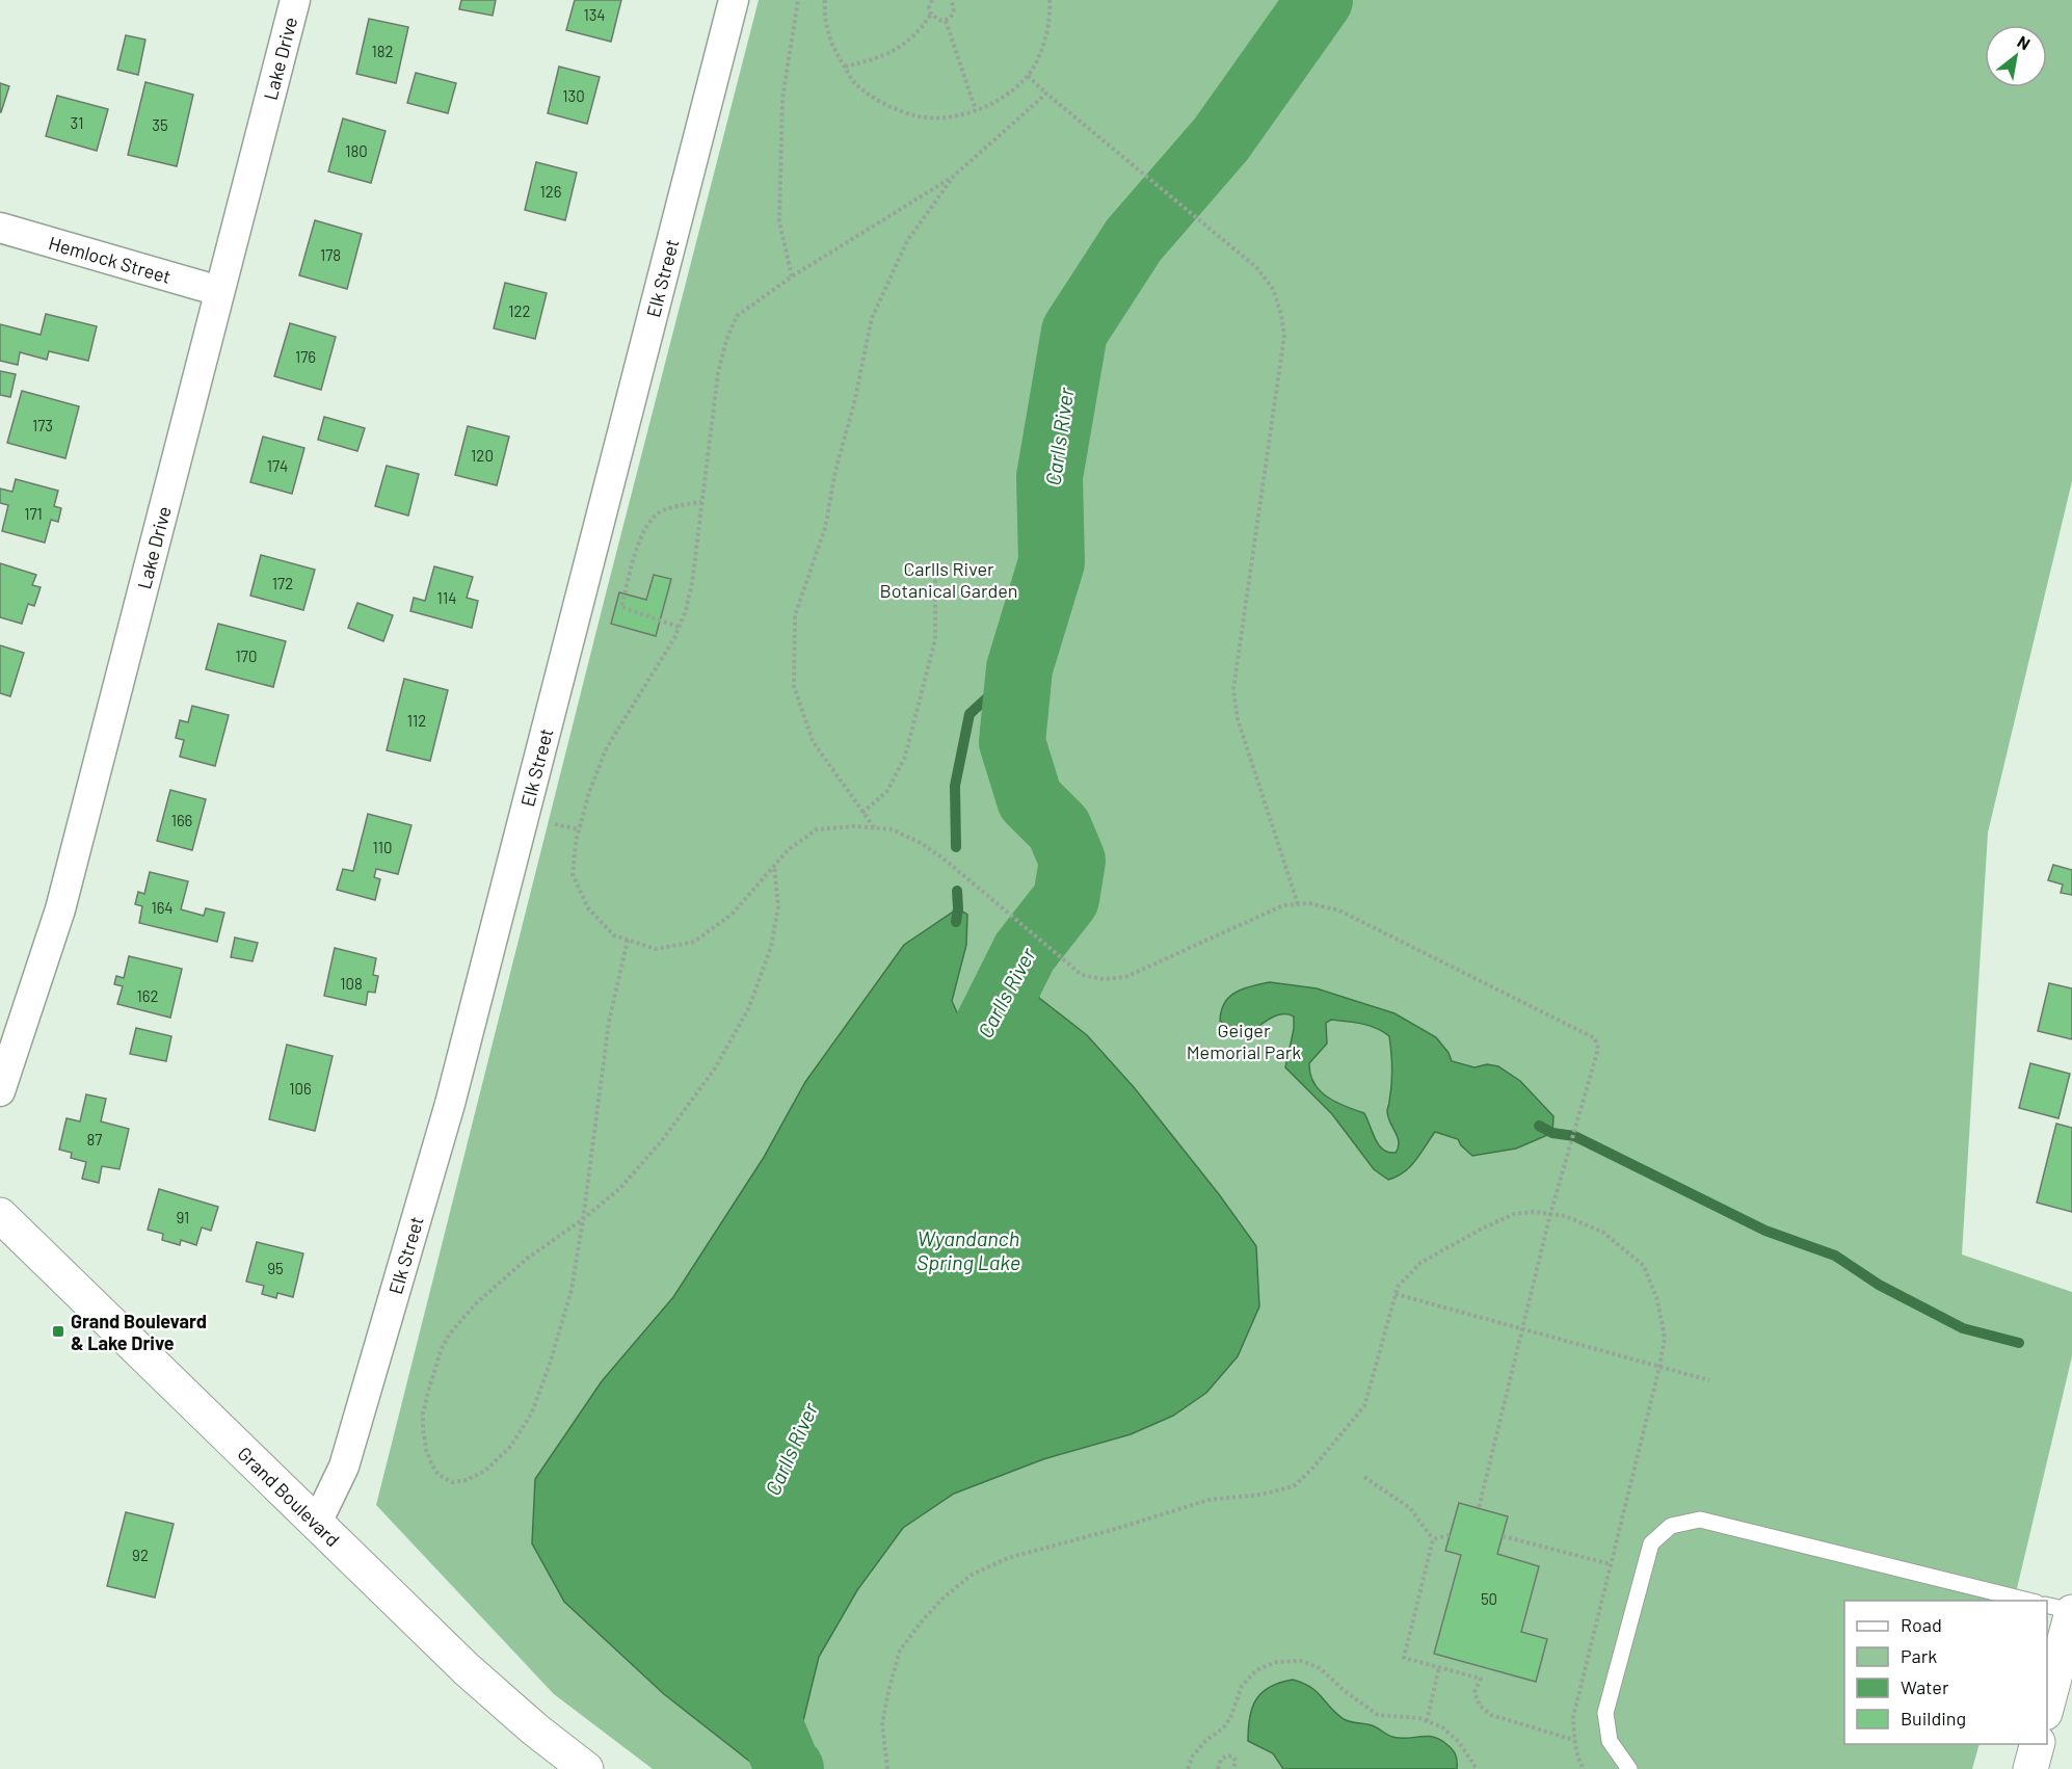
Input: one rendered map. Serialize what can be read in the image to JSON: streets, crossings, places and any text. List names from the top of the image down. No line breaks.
{"streets":{"street":["Lake Drive","Hemlock Street","Elk Street","Grand Boulevard"]},"crossings":[["Lake Drive","Hemlock Street"],["Elk Street","Grand Boulevard"]],"water":["Carlls River","Wyandanch Spring Lake"],"parks":["Carlls River Botanical Garden","Geiger Memorial Park"],"places":{"transit":["Grand Boulevard & Lake Drive"]},"house_numbers":["134","182","130","31","35","180","126","178","122","176","173","120","174","171","172","114","170","112","166","110","164","108","162","106","87","91","95","92","50"],"legend":["Road","Park","Water","Building"],"north":"top right"}
